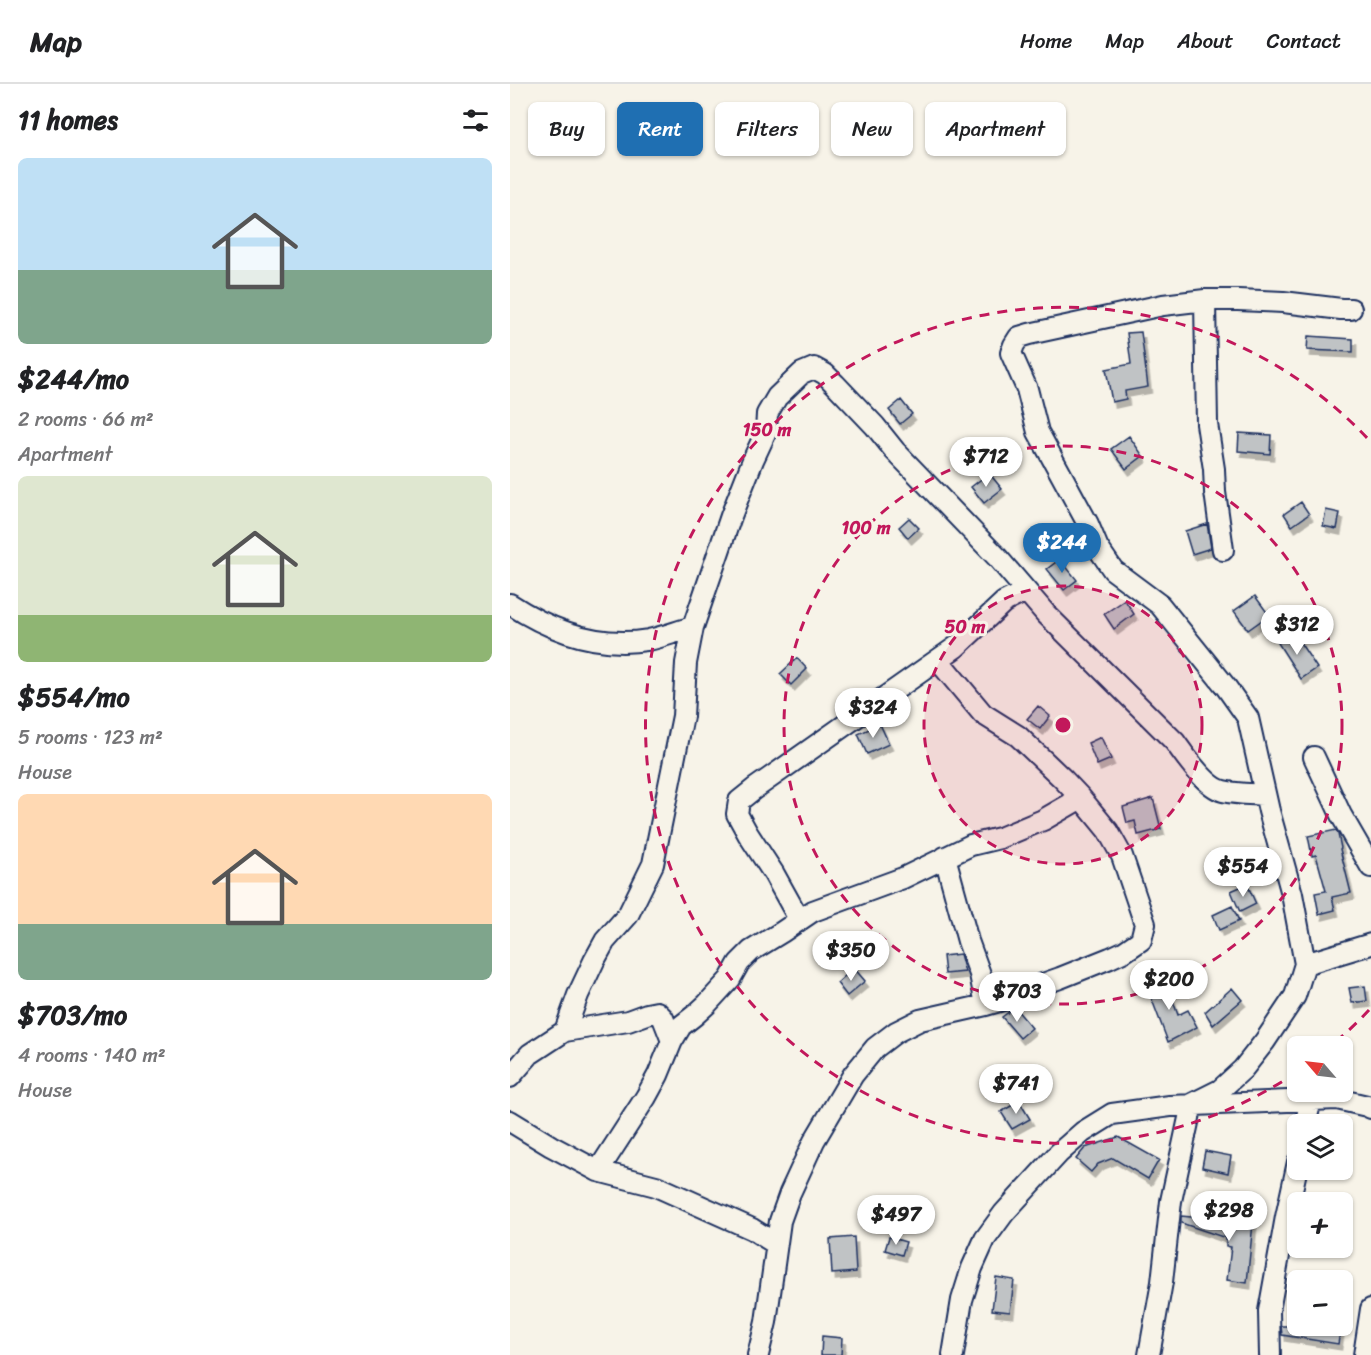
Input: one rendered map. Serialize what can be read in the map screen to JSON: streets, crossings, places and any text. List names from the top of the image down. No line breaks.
{"north":"top left","page":{"header":"Map","nav":["Home","Map","About","Contact"],"heading":"11 homes","chip":["Buy","Rent","Filters","New","Apartment"],"list":[{"name":"$244/mo","note":"2 rooms · 66 m² · Apartment"},{"name":"$554/mo","note":"5 rooms · 123 m² · House"},{"name":"$703/mo","note":"4 rooms · 140 m² · House"}],"price":["$712","$244","$312","$324","$554","$350","$200","$703","$741","$298","$497"],"map_buttons":["+","−"]},"rings":["150 m","100 m","50 m"]}
